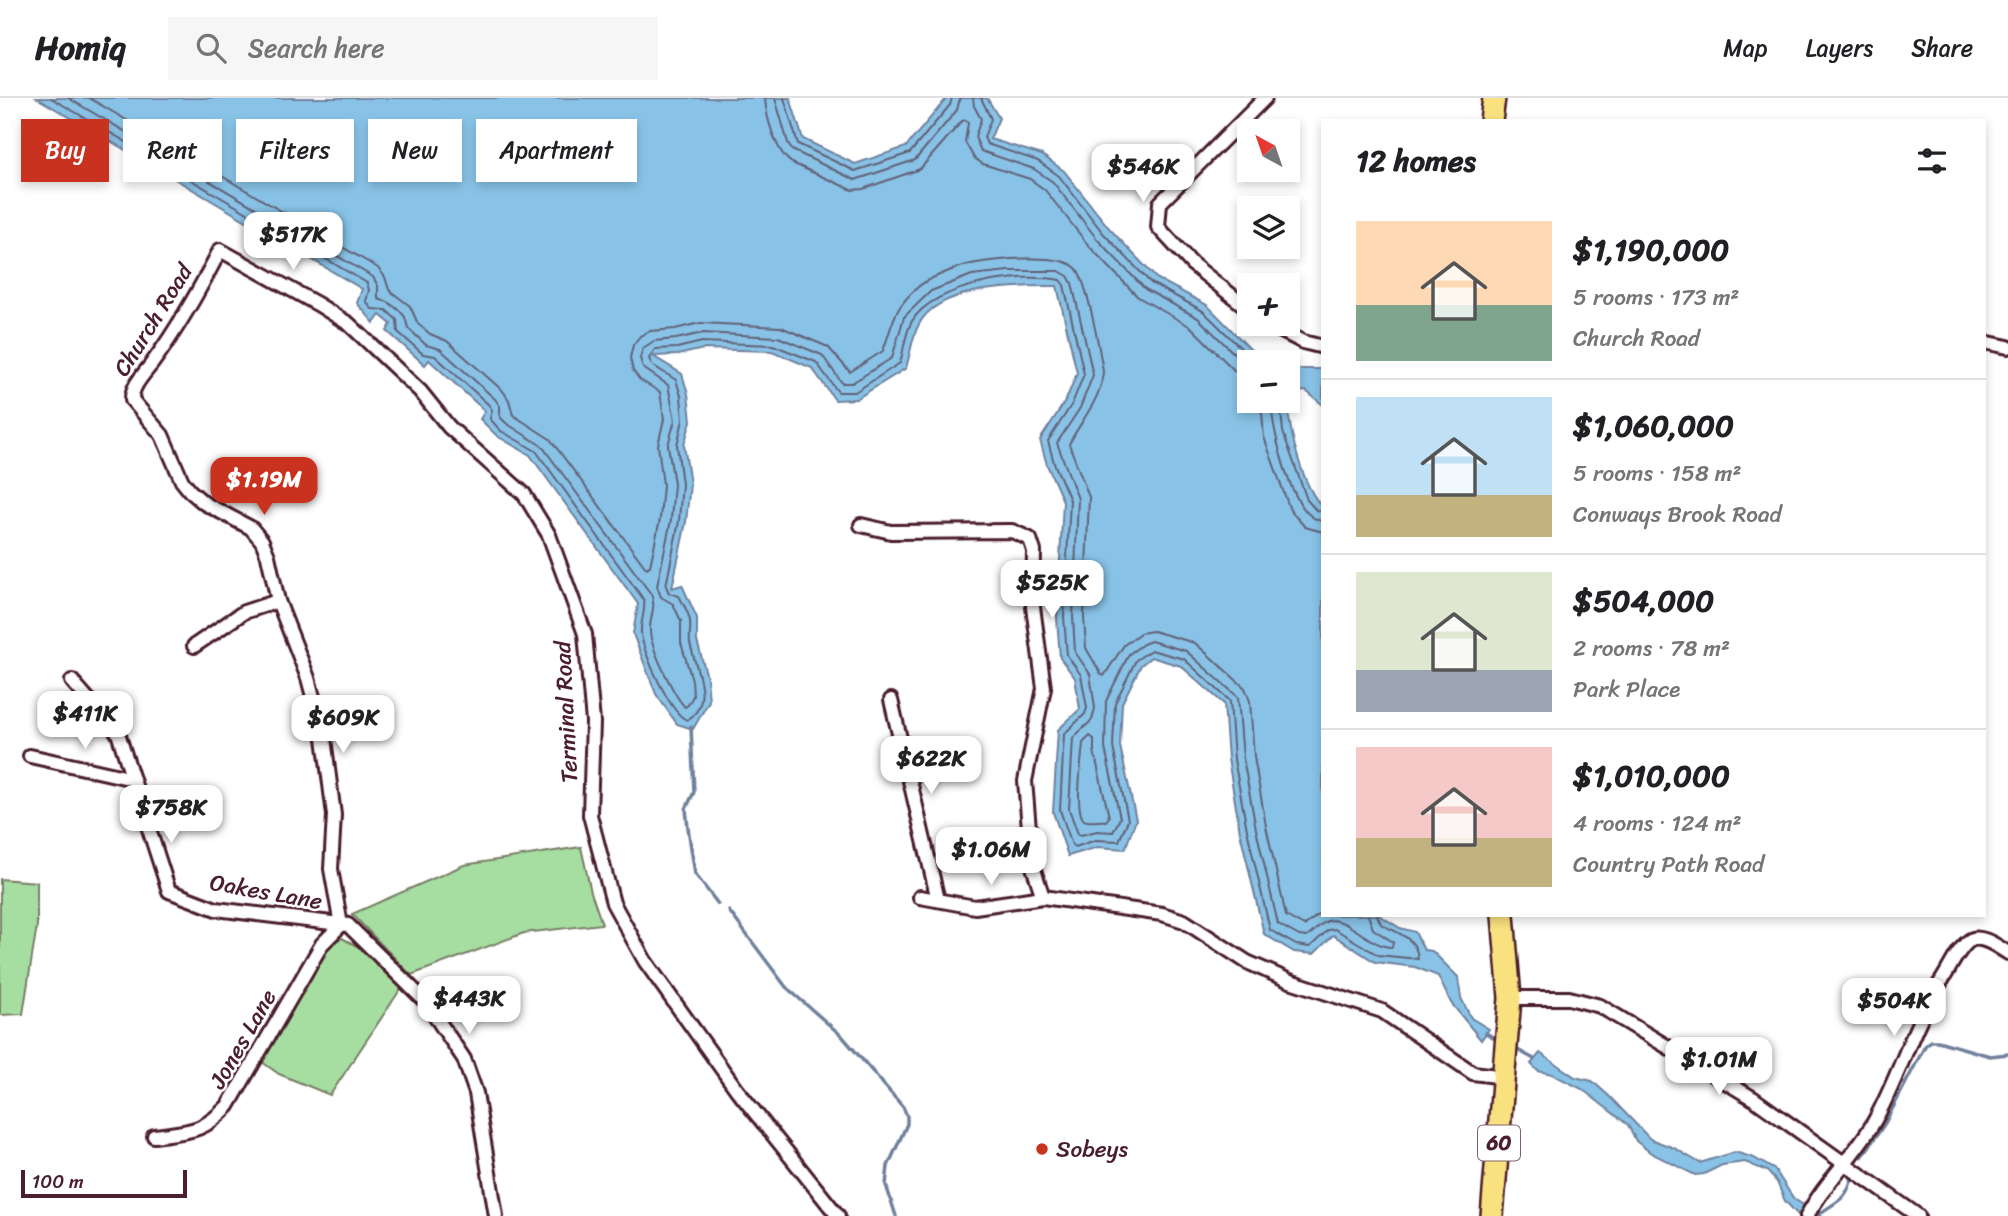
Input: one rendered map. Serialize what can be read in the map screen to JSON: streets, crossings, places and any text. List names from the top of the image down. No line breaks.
{"streets":{"main road":["60"],"street":["Church Road","Terminal Road","Oakes Lane","Jones Lane"]},"crossings":[["Church Road","Terminal Road"],["Church Road","Oakes Lane"],["Church Road","Jones Lane"],["Oakes Lane","Jones Lane"]],"places":["Sobeys"],"scale_bar":"100 m","north":"top left","page":{"header":"Homiq","search":"Search here","nav":["Map","Layers","Share"],"map_buttons":["+","−"],"chip":["Buy","Rent","Filters","New","Apartment"],"heading":"12 homes","price":["$546K","$517K","$1.19M","$525K","$411K","$609K","$622K","$758K","$1.06M","$443K","$504K","$1.01M"],"list":[{"name":"$1,190,000","note":"5 rooms · 173 m² · Church Road"},{"name":"$1,060,000","note":"5 rooms · 158 m² · Conways Brook Road"},{"name":"$504,000","note":"2 rooms · 78 m² · Park Place"},{"name":"$1,010,000","note":"4 rooms · 124 m² · Country Path Road"}],"scale":"100 m"}}
